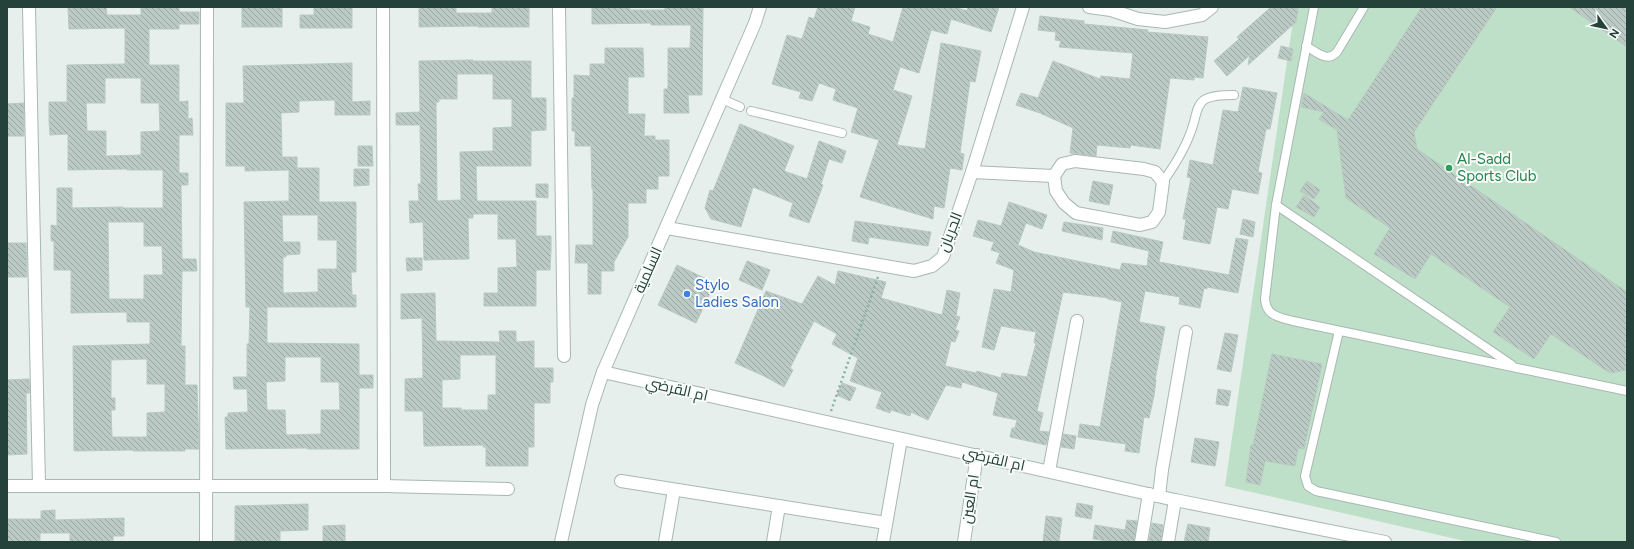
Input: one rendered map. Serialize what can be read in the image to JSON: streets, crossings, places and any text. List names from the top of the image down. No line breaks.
{"streets":{"street":["الجريان","السلمية","ام القرضي","ام العين"]},"crossings":[["الجريان","السلمية"],["السلمية","ام القرضي"],["ام القرضي","ام العين"]],"places":["Al-Sadd Sports Club","Stylo Ladies Salon"],"north":"bottom right"}
